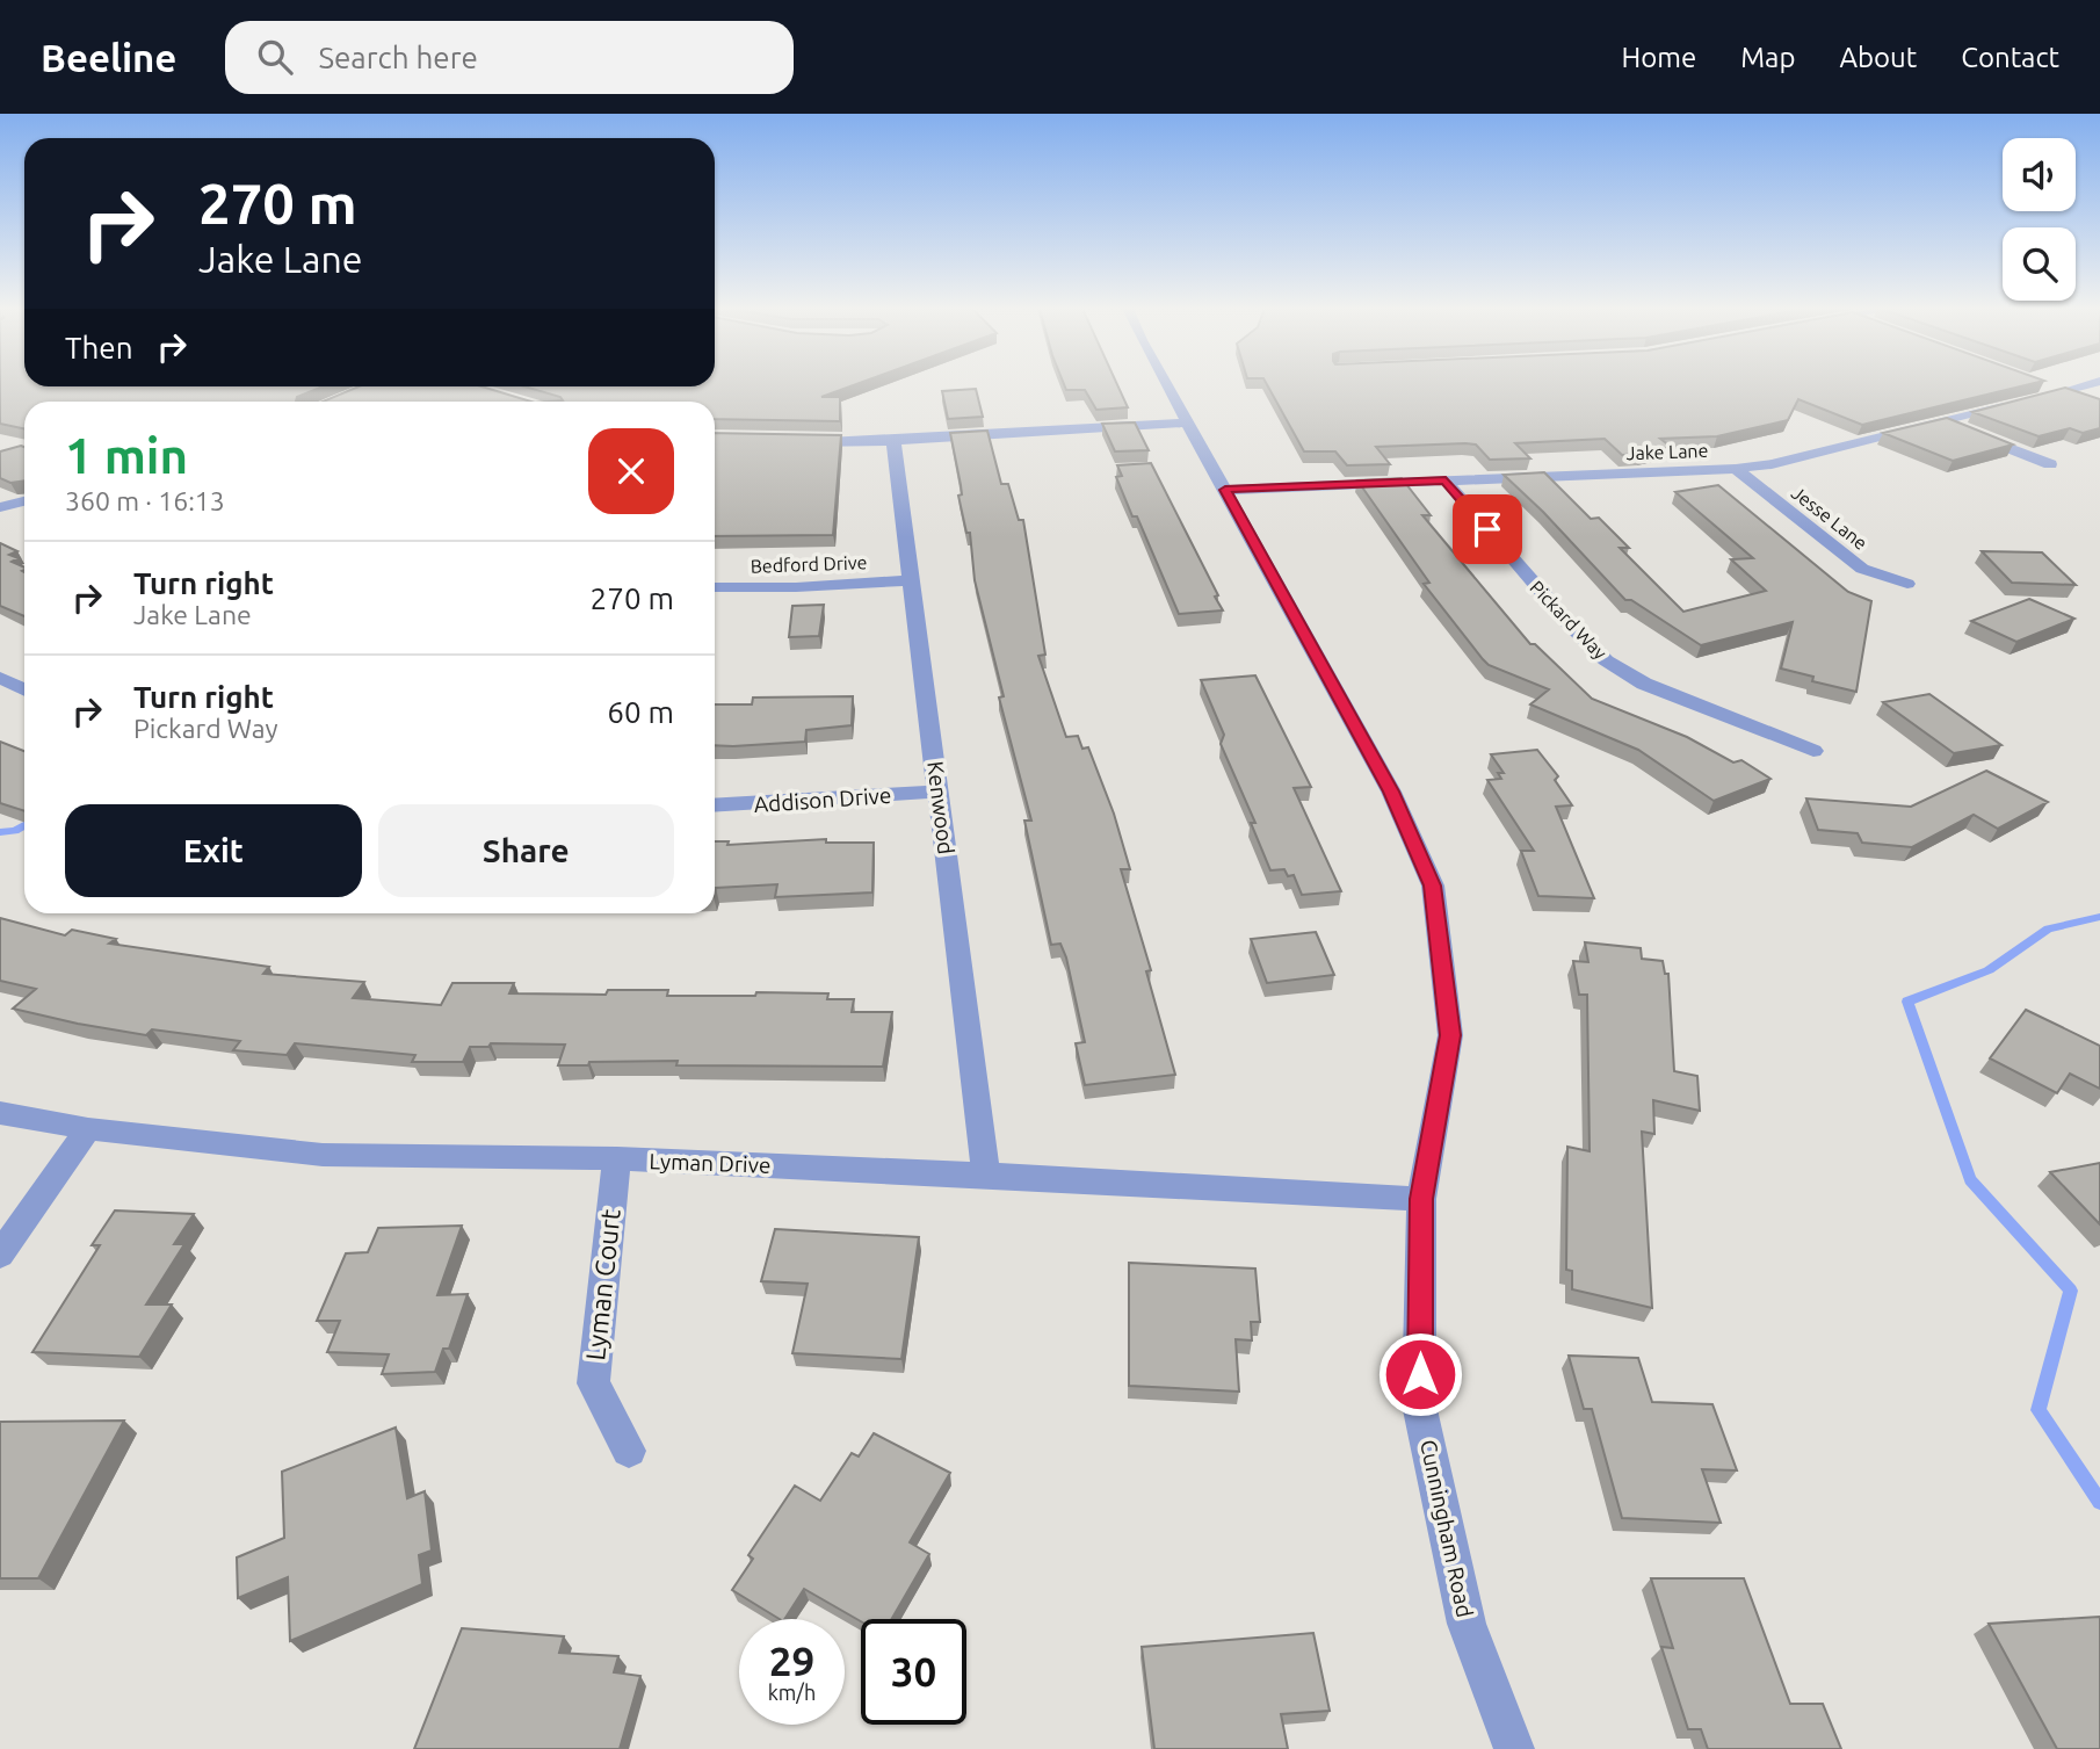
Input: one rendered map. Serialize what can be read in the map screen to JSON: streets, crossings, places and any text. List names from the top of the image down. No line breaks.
{"streets":{"street":["Jake Lane","Jesse Lane","Bedford Drive","Pickard Way","Addison Drive","Kenwood","Lyman Drive","Lyman Court","Cunningham Road"]},"crossings":[["Jake Lane","Jesse Lane"],["Jake Lane","Pickard Way"],["Jake Lane","Cunningham Road"],["Bedford Drive","Kenwood"],["Addison Drive","Kenwood"],["Kenwood","Lyman Drive"],["Lyman Drive","Lyman Court"],["Lyman Drive","Cunningham Road"]],"page":{"header":"Beeline","search":"Search here","nav":["Home","Map","About","Contact"],"turn":["270 m","Jake Lane"],"then":"Then","heading":["1 min","360 m · 16:13"],"list":[{"name":"Turn right","note":"Jake Lane","value":"270 m"},{"name":"Turn right","note":"Pickard Way","value":"60 m"}],"buttons":["Exit","Share"],"speed":"29 km/h","limit":"30"}}
